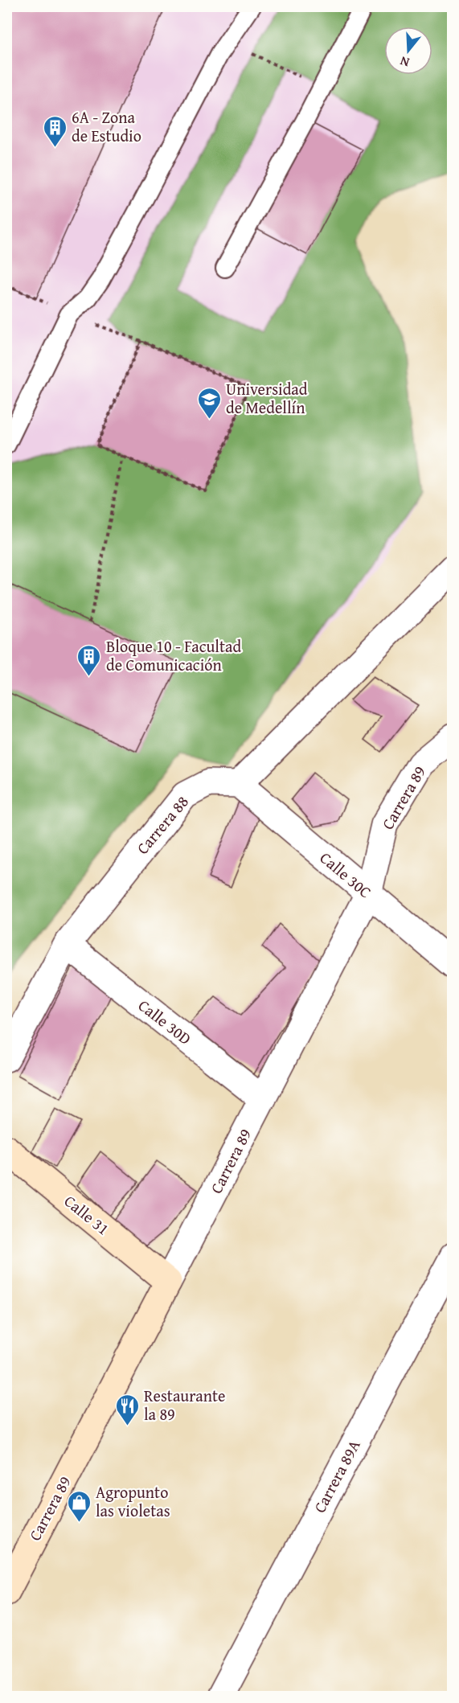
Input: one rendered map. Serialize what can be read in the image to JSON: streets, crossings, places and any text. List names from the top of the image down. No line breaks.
{"streets":{"street":["Carrera 89","Carrera 88","Calle 30C","Calle 30D","Calle 31","Carrera 89A"]},"crossings":[["Carrera 89","Calle 30C"],["Carrera 89","Calle 30D"],["Carrera 89","Calle 31"],["Carrera 88","Calle 30C"],["Carrera 88","Calle 30D"]],"places":{"building":["6A - Zona de Estudio","Bloque 10 - Facultad de Comunicación"],"school or university":["Universidad de Medellín"],"restaurant":["Restaurante la 89"],"shop":["Agropunto las violetas"]},"north":"bottom"}
